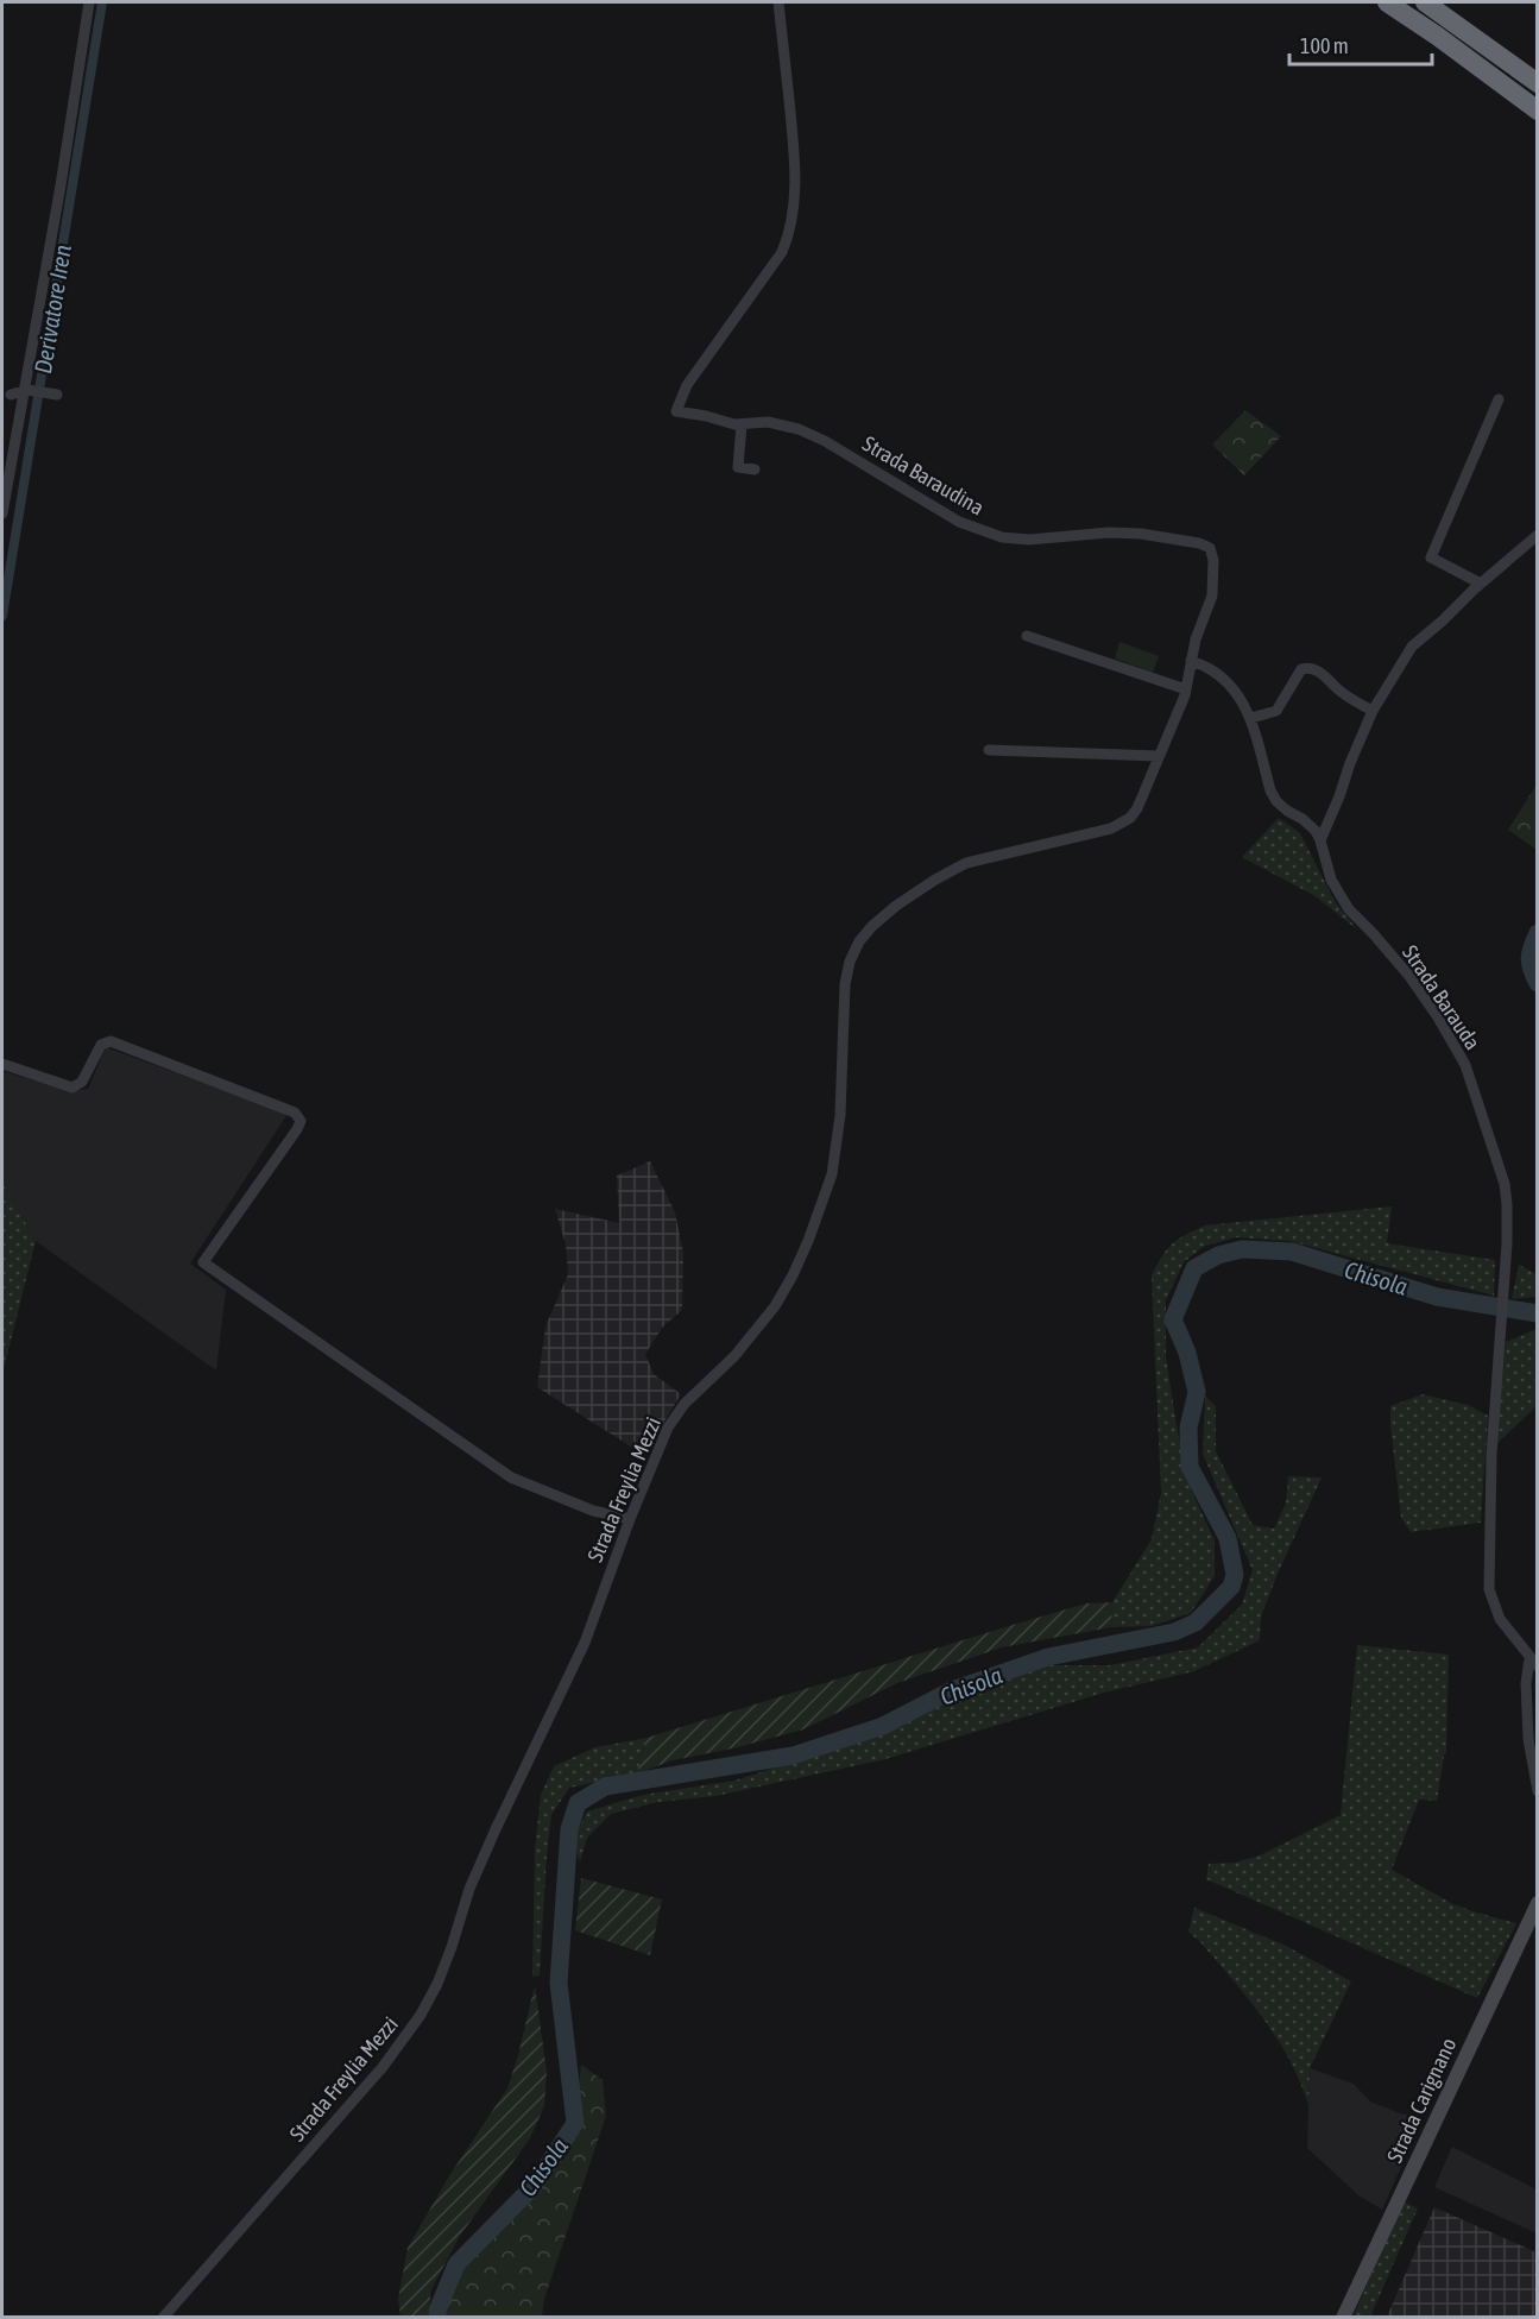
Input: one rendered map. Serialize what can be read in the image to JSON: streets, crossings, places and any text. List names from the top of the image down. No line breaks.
{"streets":{"main road":["Strada Carignano"],"street":["Strada Baraudina","Strada Barauda","Strada Freylia Mezzi"]},"crossings":[["Strada Baraudina","Strada Barauda"],["Strada Baraudina","Strada Freylia Mezzi"],["Strada Barauda","Strada Freylia Mezzi"]],"water":["Derivatore Iren","Chisola"],"scale_bar":"100 m"}
